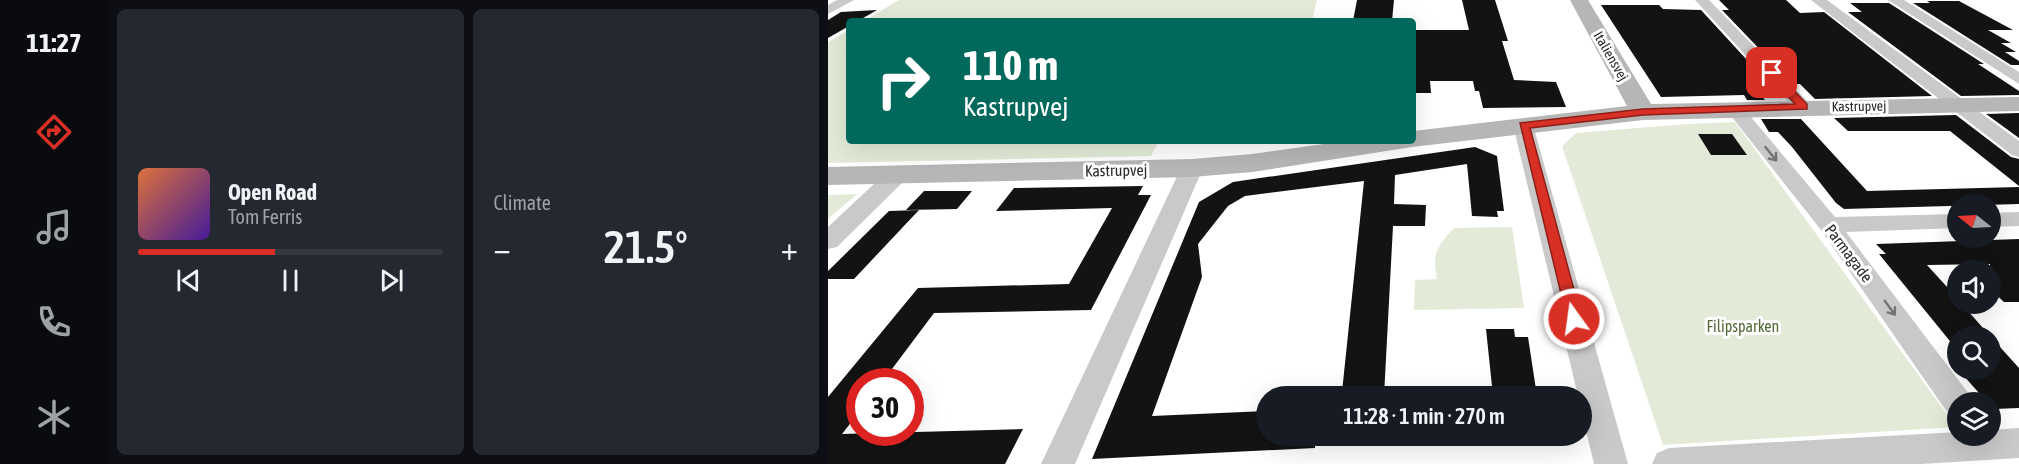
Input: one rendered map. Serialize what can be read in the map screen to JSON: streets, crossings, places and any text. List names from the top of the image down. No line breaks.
{"streets":{"street":["Italiensvej","Kastrupvej","Parmagade"]},"crossings":[["Italiensvej","Kastrupvej"],["Kastrupvej","Parmagade"]],"parks":["Filipsparken"],"north":"left","page":{"tabs":"11:27","tile":"Climate","turn":["110 m","Kastrupvej"],"song":["Open Road","Tom Ferris"],"heat":["−","21.5°","+"],"limit":"30","trip":"11:28 · 1 min · 270 m"}}
